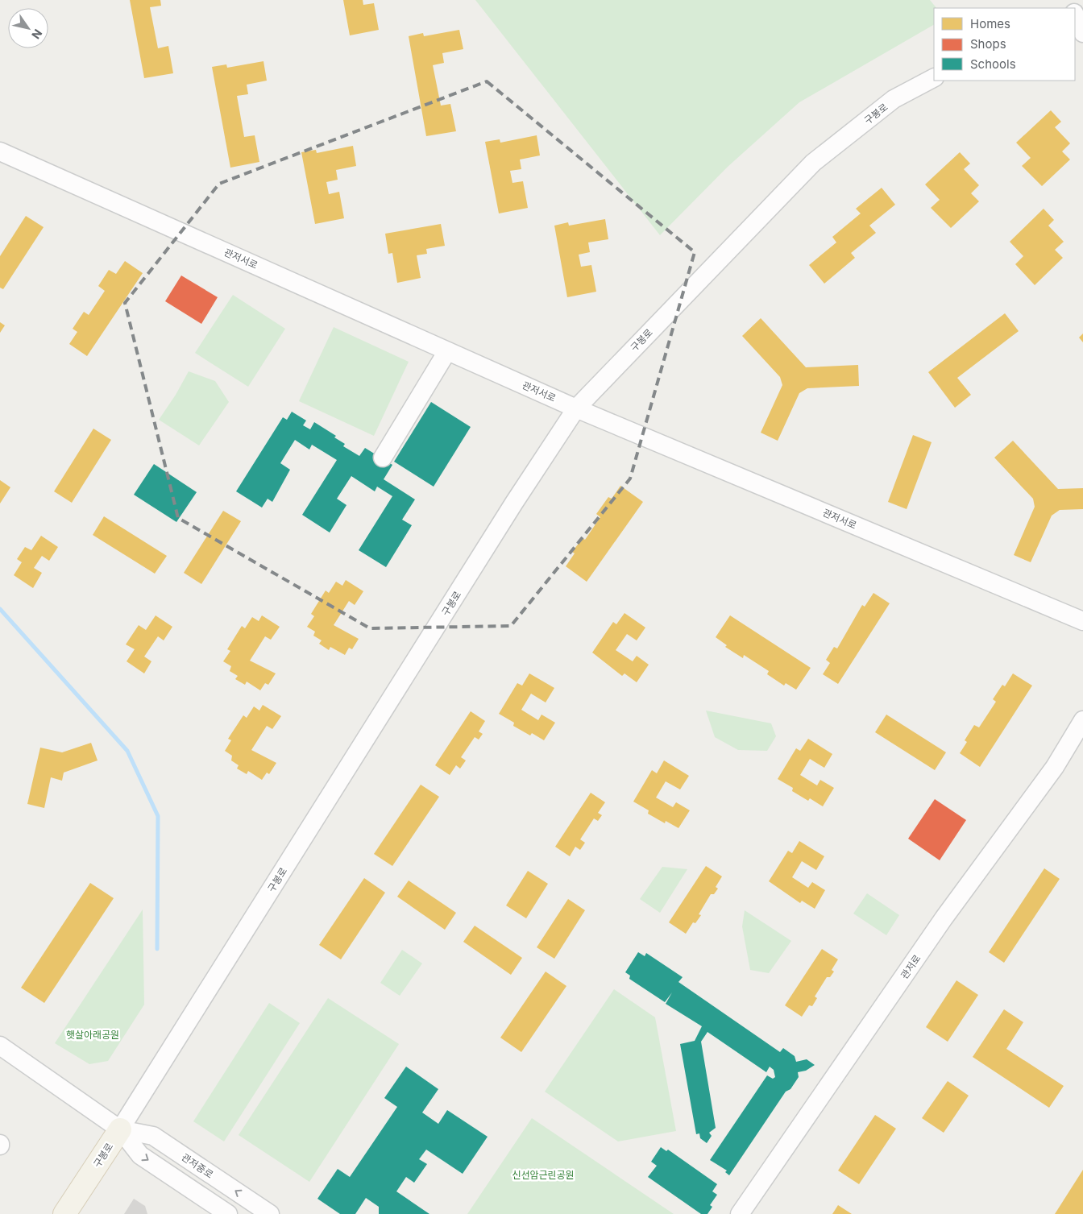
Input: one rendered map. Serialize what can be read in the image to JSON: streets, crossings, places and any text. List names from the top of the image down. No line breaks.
{"streets":{"main road":["구봉로"],"street":["관저서로","관저로","관저중로"]},"crossings":[["구봉로","관저서로"],["구봉로","관저중로"]],"parks":["햇살아래공원","신선암근린공원"],"legend":["Homes","Shops","Schools"],"north":"bottom right"}
